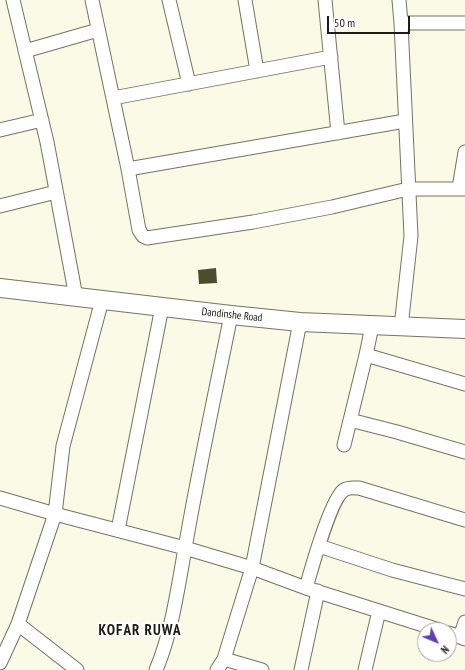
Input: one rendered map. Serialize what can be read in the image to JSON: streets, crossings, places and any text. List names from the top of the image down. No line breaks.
{"streets":{"street":["Dandinshe Road"]},"districts":["KOFAR RUWA"],"scale_bar":"50 m","north":"bottom right"}
